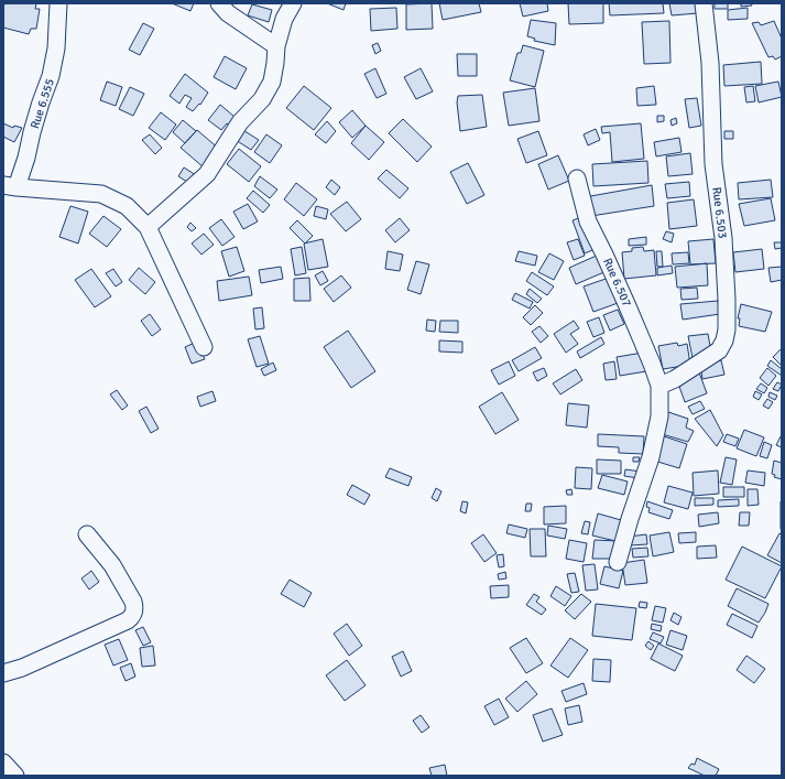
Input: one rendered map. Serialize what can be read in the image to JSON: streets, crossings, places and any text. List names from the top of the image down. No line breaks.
{"streets":{"street":["Rue 6.555","Rue 6.503","Rue 6.507"]},"crossings":[["Rue 6.503","Rue 6.507"]]}
